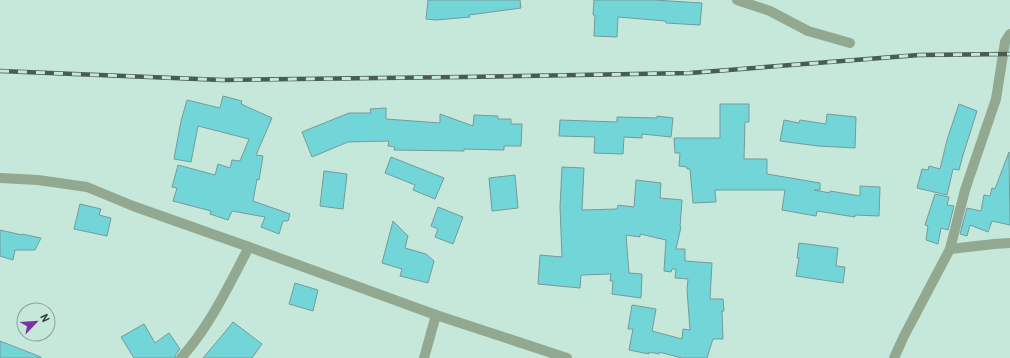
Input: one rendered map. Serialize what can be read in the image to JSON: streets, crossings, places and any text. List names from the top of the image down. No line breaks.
{"north":"top right"}
